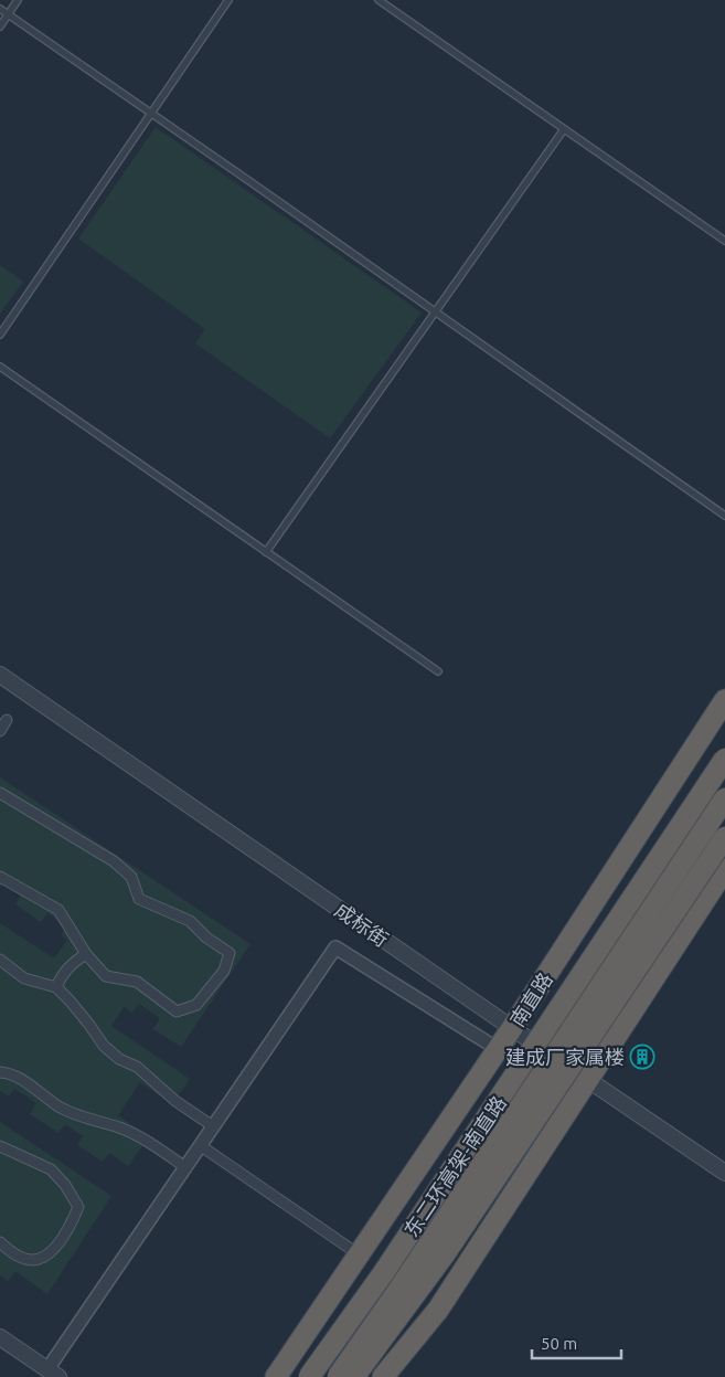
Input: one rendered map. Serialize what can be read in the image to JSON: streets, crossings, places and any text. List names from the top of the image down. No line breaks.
{"streets":{"highway":["南直路","东二环高架-南直路"],"street":["成标街"]},"crossings":[["成标街","南直路"]],"places":{"building":["建成厂家属楼"]},"scale_bar":"50 m"}
